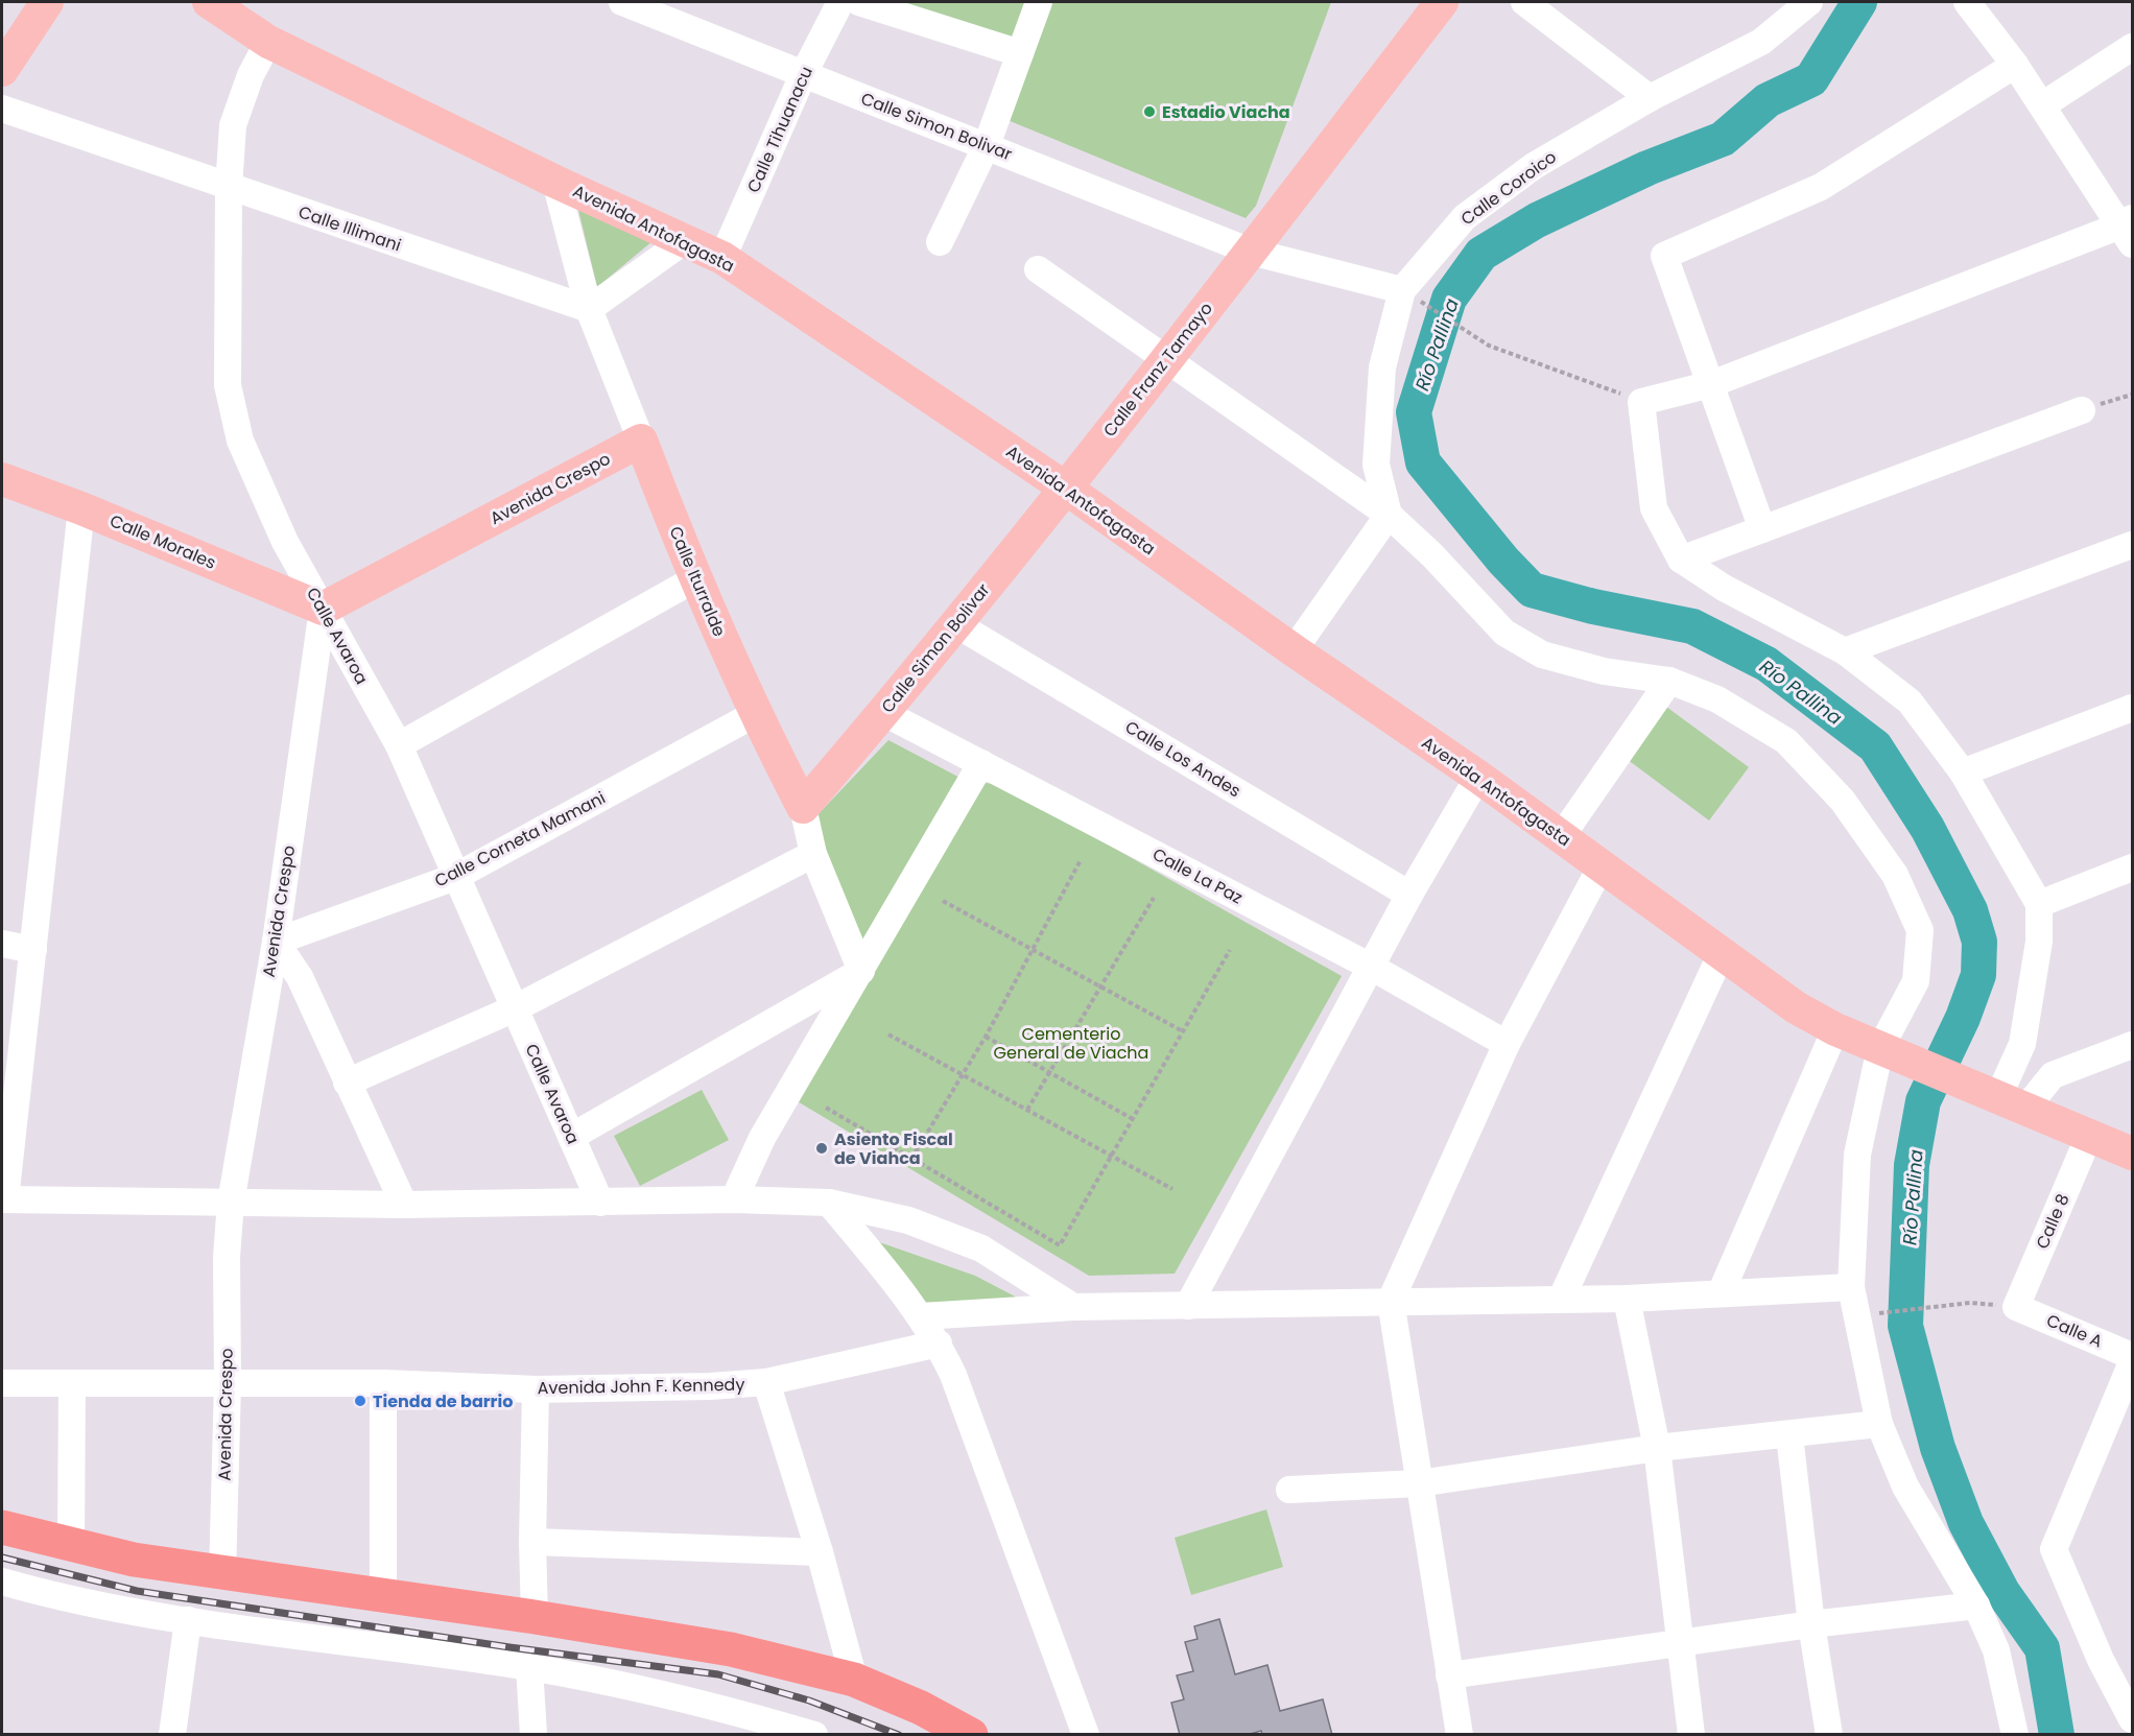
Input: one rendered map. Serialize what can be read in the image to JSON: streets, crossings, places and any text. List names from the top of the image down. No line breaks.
{"streets":{"main road":["Calle Simon Bolivar","Avenida Antofagasta","Calle Franz Tamayo","Avenida Crespo","Calle Morales","Calle Iturralde"],"street":["Calle Tihuanacu","Calle Coroico","Calle Illimani","Calle Avaroa","Calle Los Andes","Calle Corneta Mamani","Calle La Paz","Calle 8","Calle A","Avenida John F. Kennedy"]},"crossings":[["Calle Simon Bolivar","Calle Tihuanacu"],["Calle Simon Bolivar","Calle Coroico"],["Calle Simon Bolivar","Avenida Antofagasta"],["Calle Simon Bolivar","Calle Franz Tamayo"],["Calle Simon Bolivar","Calle Iturralde"],["Calle Simon Bolivar","Calle Los Andes"],["Calle Simon Bolivar","Calle La Paz"],["Calle Tihuanacu","Avenida Antofagasta"],["Calle Illimani","Calle Iturralde"],["Calle Illimani","Calle Avaroa"],["Avenida Antofagasta","Calle Franz Tamayo"],["Avenida Antofagasta","Calle Iturralde"],["Avenida Antofagasta","Calle Avaroa"],["Avenida Antofagasta","Calle 8"],["Avenida Crespo","Calle Morales"],["Avenida Crespo","Calle Iturralde"],["Avenida Crespo","Calle Avaroa"],["Avenida Crespo","Calle Corneta Mamani"],["Avenida Crespo","Avenida John F. Kennedy"],["Calle Morales","Calle Avaroa"],["Calle Iturralde","Calle Corneta Mamani"],["Calle Avaroa","Calle Corneta Mamani"],["Calle 8","Calle A"]],"water":["Río Pallina"],"parks":["Cementerio General de Viacha"],"places":["Estadio Viacha","Asiento Fiscal de Viahca","Tienda de barrio"]}
